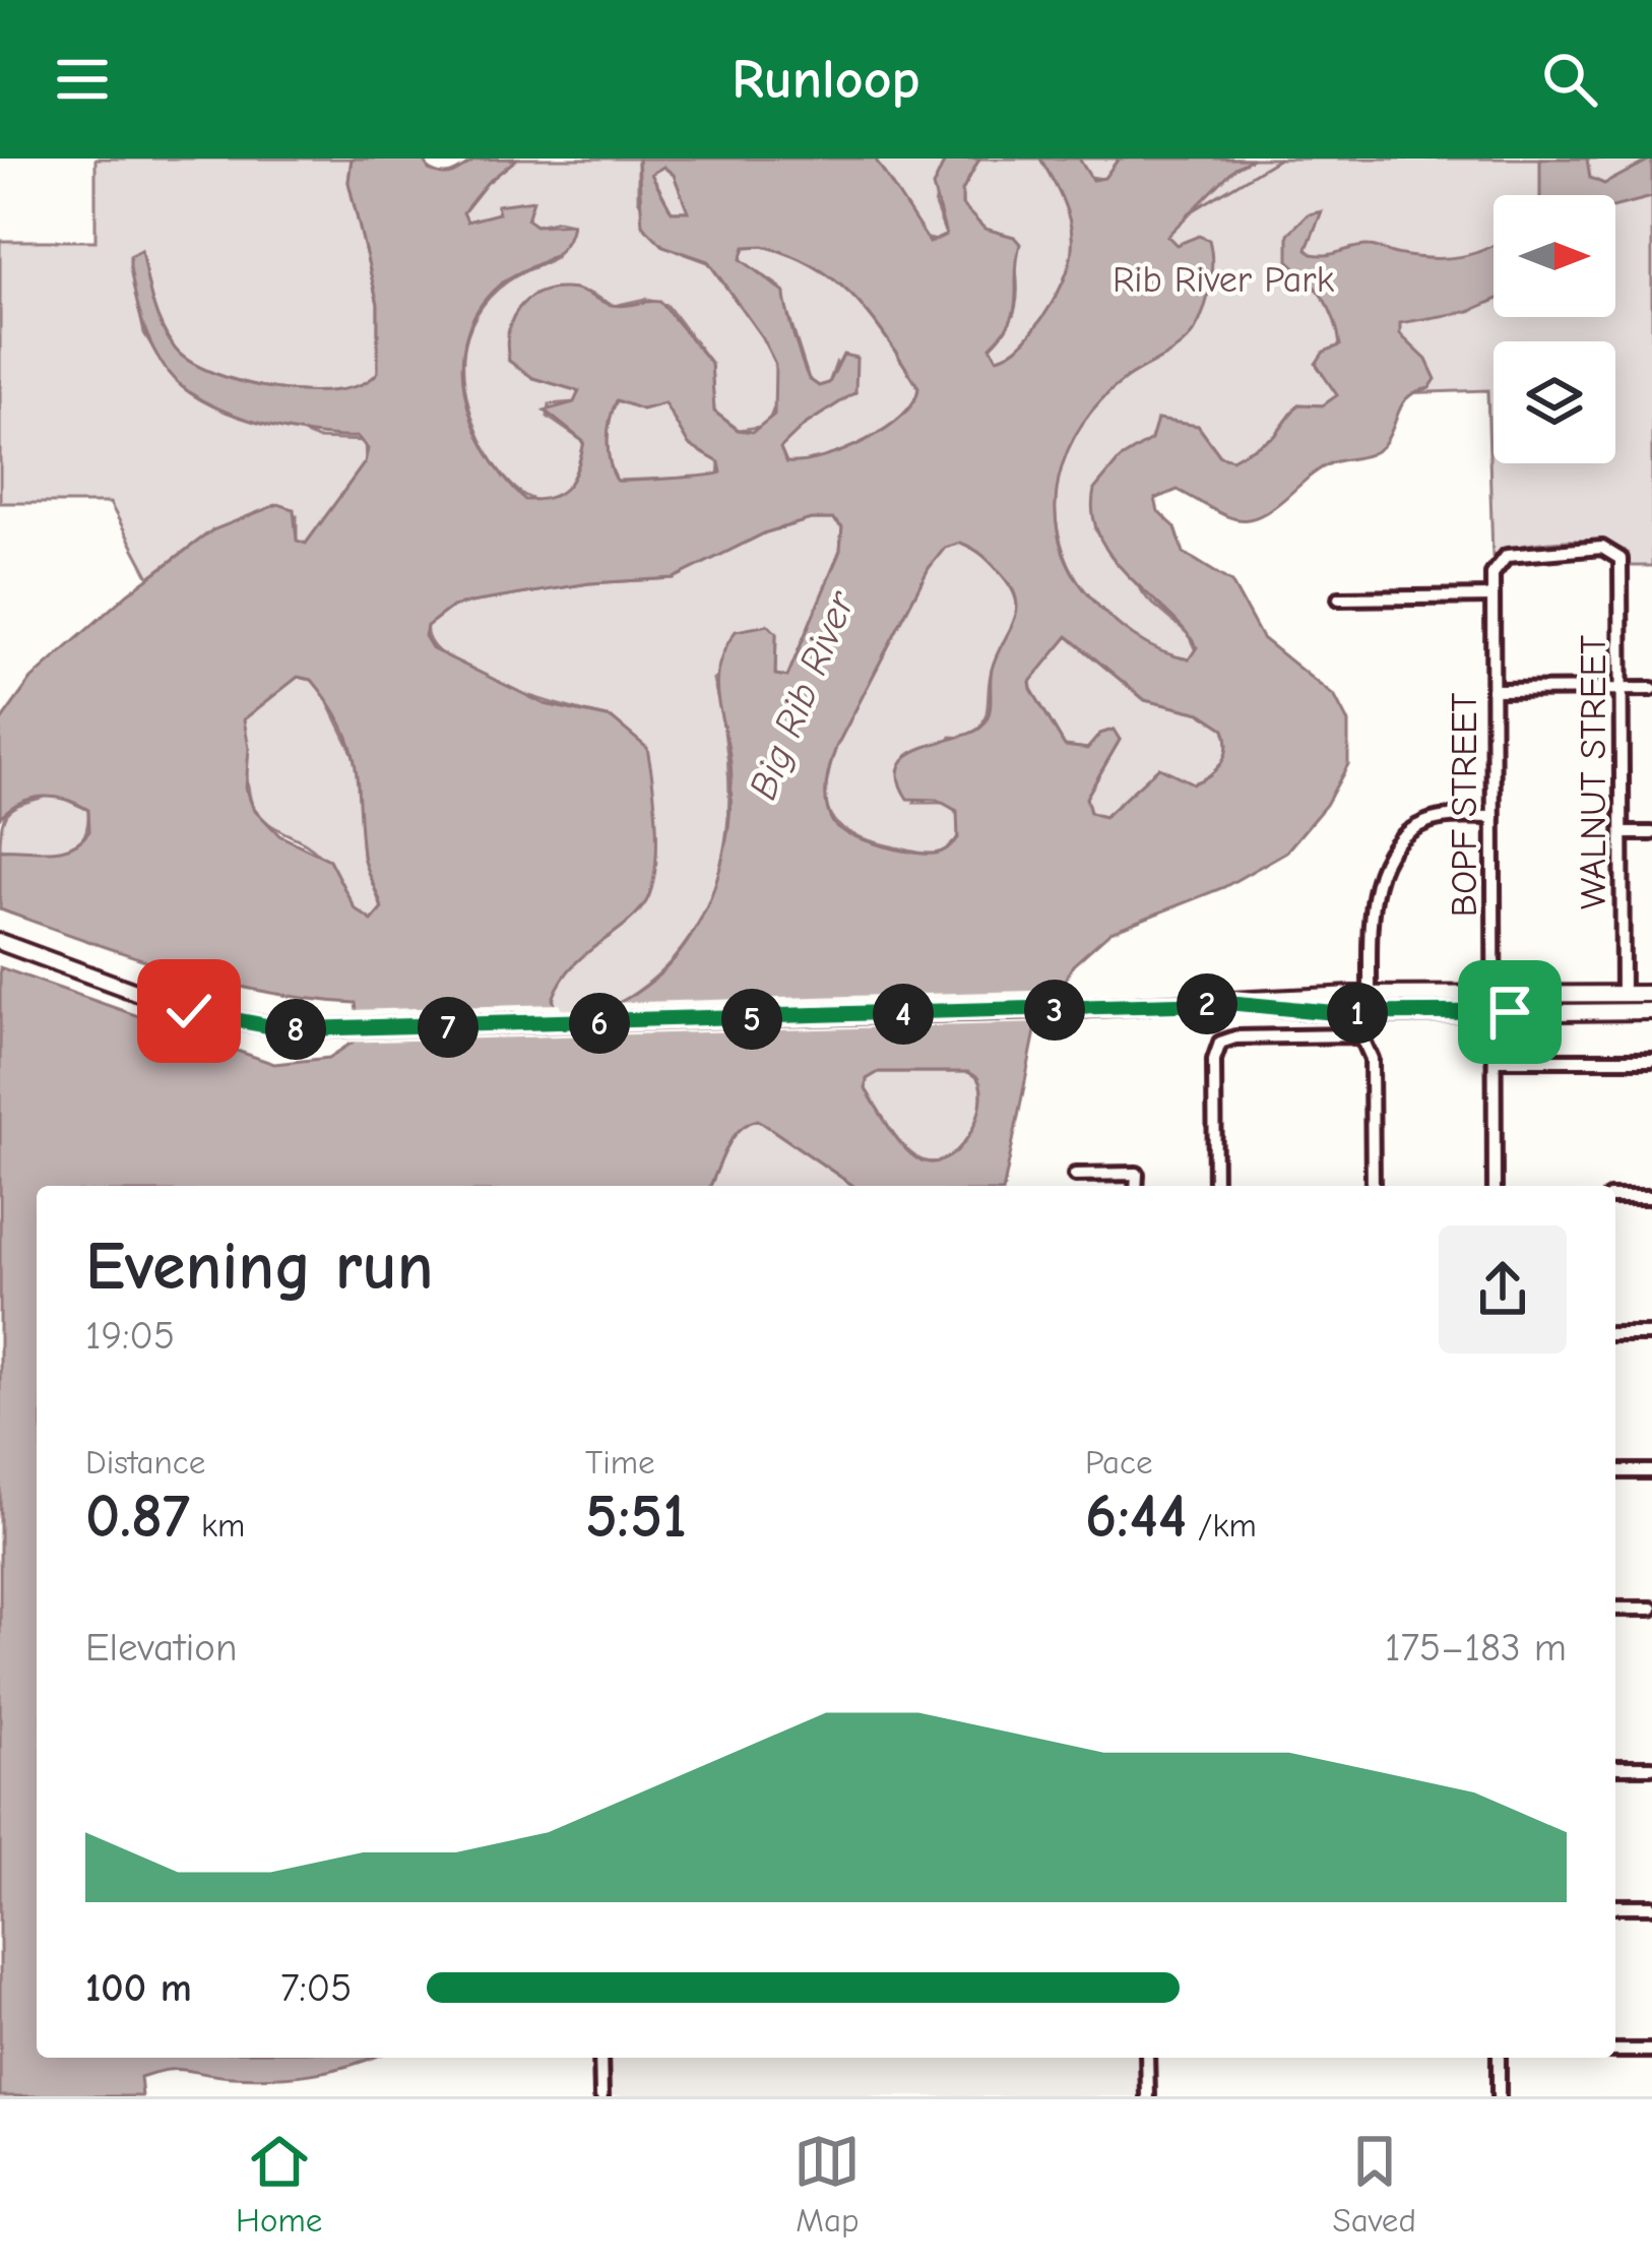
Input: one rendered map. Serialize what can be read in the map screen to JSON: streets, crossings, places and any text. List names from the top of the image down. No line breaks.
{"streets":{"street":["WALNUT STREET","BOPF STREET"]},"crossings":[["WALNUT STREET","BOPF STREET"]],"water":["Big Rib River"],"parks":["Rib River Park"],"north":"right","page":{"header":"Runloop","pins":["2","3","1","4","5","6","7","8"],"heading":["Evening run","19:05"],"stats":[["Distance","0.87 km"],["Time","5:51"],["Pace","6:44 /km"]],"chart":["Elevation","175–183 m"],"list":[{"name":"100 m","note":"7:05"}],"tabs":["Home","Map","Saved"]}}
